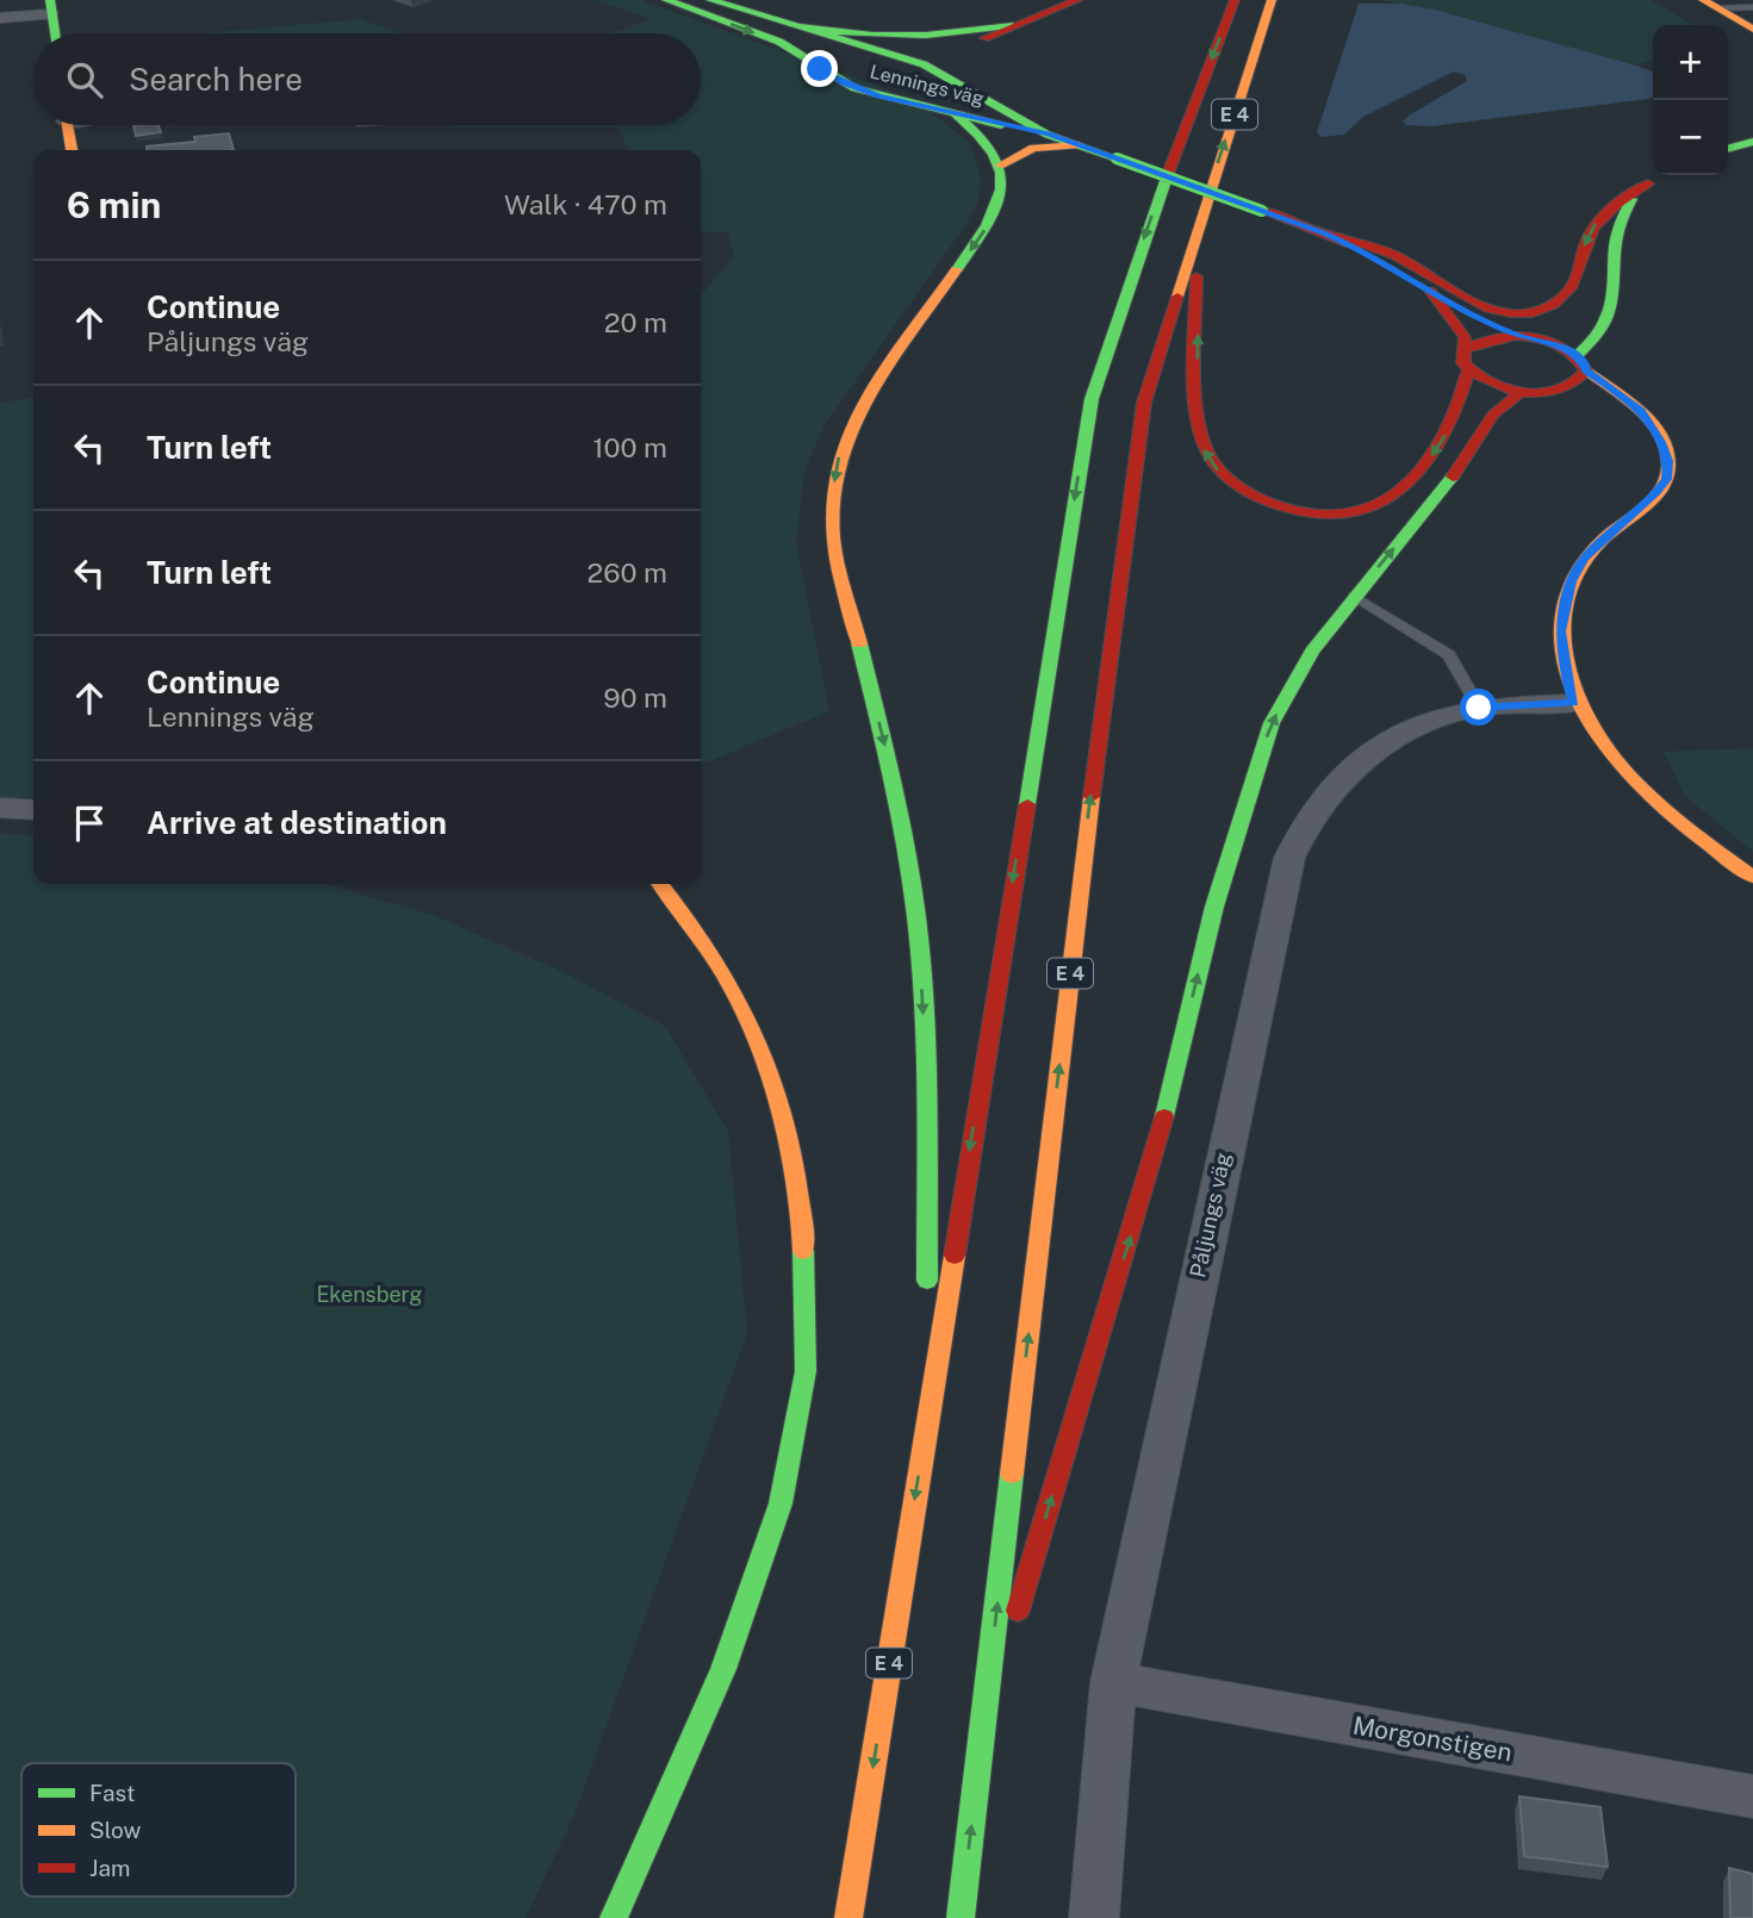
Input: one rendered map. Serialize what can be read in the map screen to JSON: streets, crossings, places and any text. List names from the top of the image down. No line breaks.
{"streets":{"main road":["Lennings väg","E 4"],"street":["Påljungs väg","Morgonstigen"]},"crossings":[["Påljungs väg","Morgonstigen"]],"parks":["Ekensberg"],"legend":["Fast","Slow","Jam"],"page":{"map_buttons":["+","−"],"search":"Search here","heading":["6 min","Walk · 470 m"],"list":[["Continue","Påljungs väg","20 m"],["Turn left","100 m"],["Turn left","260 m"],["Continue","Lennings väg","90 m"],"Arrive at destination"]}}
